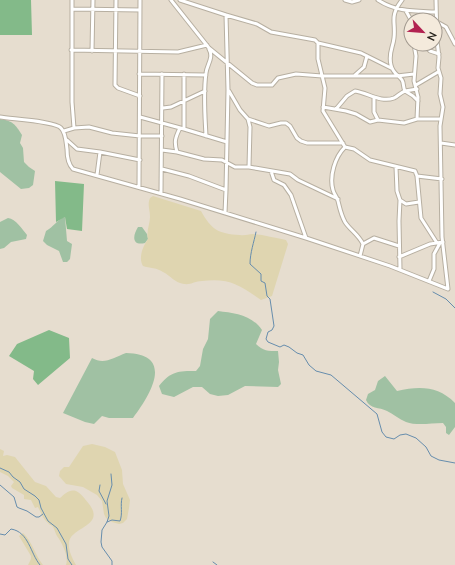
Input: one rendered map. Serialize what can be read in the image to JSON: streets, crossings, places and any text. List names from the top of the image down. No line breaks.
{"north":"bottom right"}
